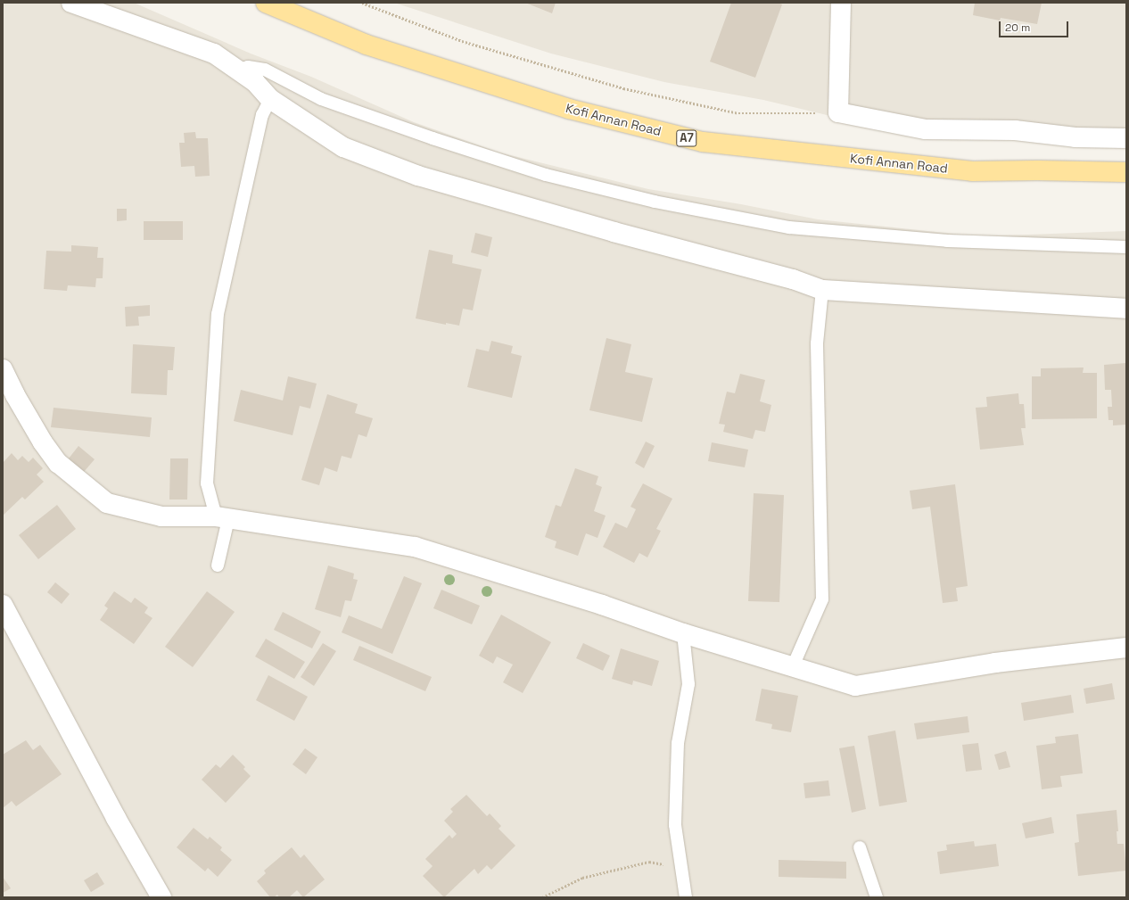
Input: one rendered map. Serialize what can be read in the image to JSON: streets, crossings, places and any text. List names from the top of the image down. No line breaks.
{"streets":{"main road":["Kofi Annan Road","A7"]},"scale_bar":"20 m"}
